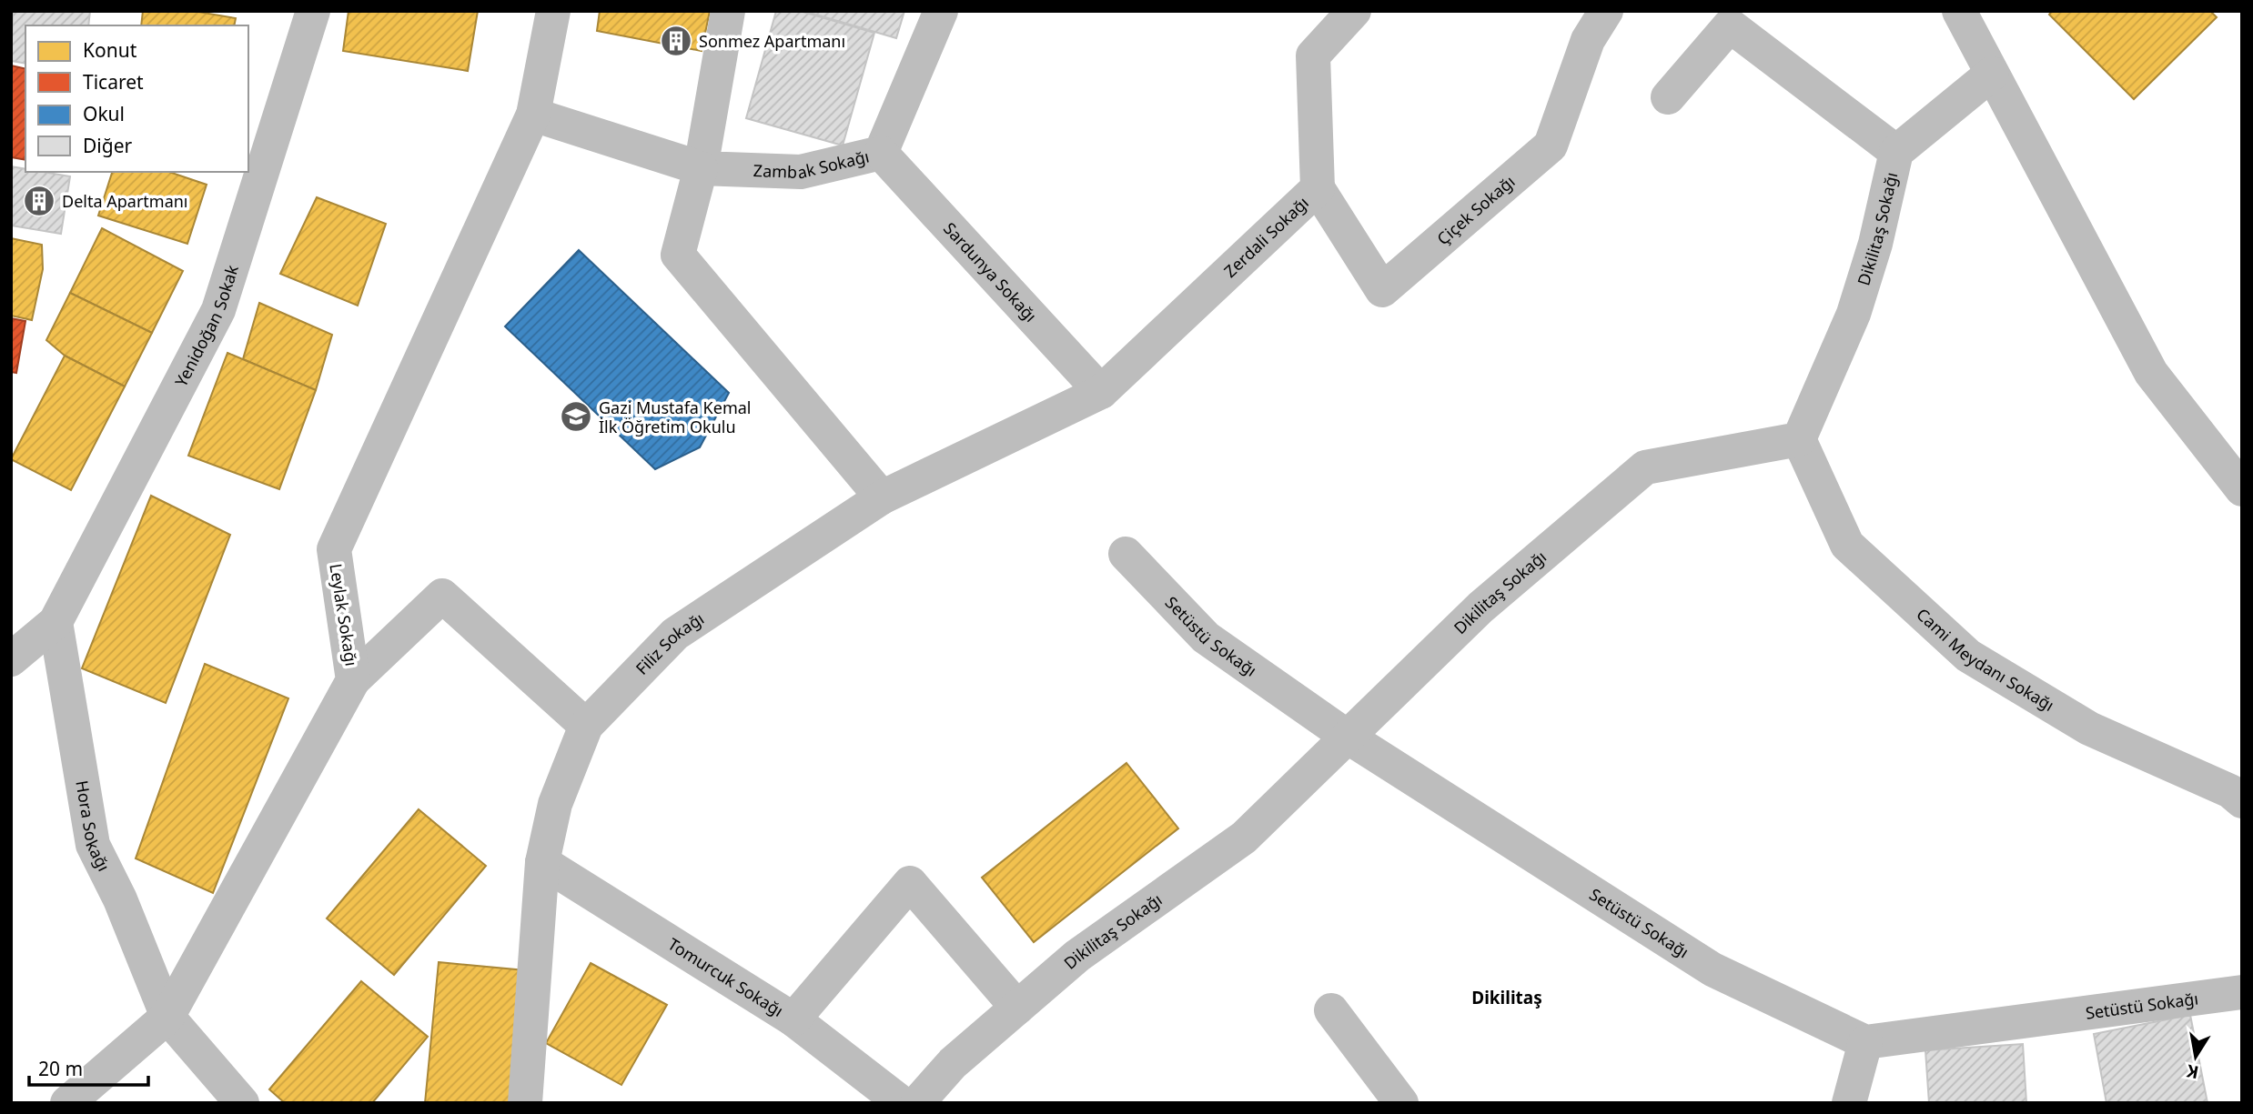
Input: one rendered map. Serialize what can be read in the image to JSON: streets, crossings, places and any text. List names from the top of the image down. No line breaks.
{"streets":{"street":["Zambak Sokağı","Çiçek Sokağı","Dikilitaş Sokağı","Zerdali Sokağı","Sardunya Sokağı","Yenidoğan Sokak","Leylak Sokağı","Setüstü Sokağı","Filiz Sokağı","Cami Meydanı Sokağı","Hora Sokağı","Tomurcuk Sokağı"]},"crossings":[["Zambak Sokağı","Sardunya Sokağı"],["Zambak Sokağı","Leylak Sokağı"],["Çiçek Sokağı","Zerdali Sokağı"],["Dikilitaş Sokağı","Setüstü Sokağı"],["Dikilitaş Sokağı","Cami Meydanı Sokağı"],["Zerdali Sokağı","Sardunya Sokağı"],["Zerdali Sokağı","Filiz Sokağı"],["Sardunya Sokağı","Filiz Sokağı"],["Yenidoğan Sokak","Hora Sokağı"],["Leylak Sokağı","Hora Sokağı"],["Filiz Sokağı","Tomurcuk Sokağı"]],"districts":["Dikilitaş"],"places":{"building":["Sonmez Apartmanı","Delta Apartmanı"],"school or university":["Gazi Mustafa Kemal İlk Öğretim Okulu"]},"legend":["Konut","Ticaret","Okul","Diğer"],"scale_bar":"20 m","north":"bottom"}
